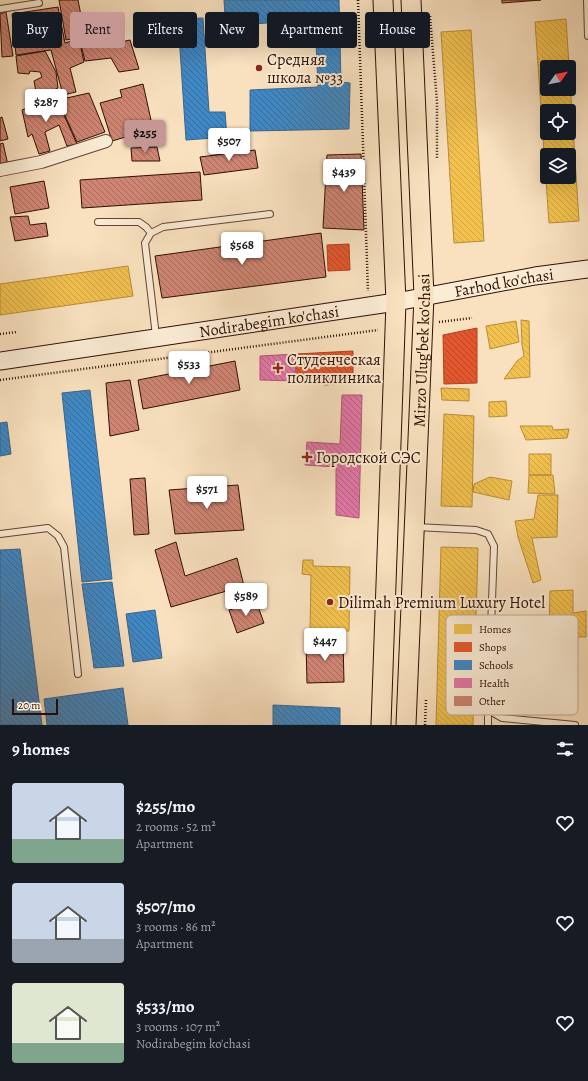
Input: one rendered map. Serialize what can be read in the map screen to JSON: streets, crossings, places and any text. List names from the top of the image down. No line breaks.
{"streets":{"main road":["Mirzo Ulug'bek ko'chasi"],"street":["Farhod ko'chasi","Nodirabegim ko'chasi"]},"crossings":[["Farhod ko'chasi","Nodirabegim ko'chasi"],["Farhod ko'chasi","Mirzo Ulug'bek ko'chasi"],["Nodirabegim ko'chasi","Mirzo Ulug'bek ko'chasi"]],"places":{"other":["Средняя школа №33","Dilimah Premium Luxury Hotel"],"health":["Студенческая поликлиника","Городской СЭС"]},"legend":["Homes","Shops","Schools","Health","Other"],"scale_bar":"20 m","north":"top right","page":{"chip":["Buy","Rent","Filters","New","Apartment","House"],"price":["$287","$255","$507","$439","$568","$533","$571","$589","$447"],"scale":"20 m","heading":"9 homes","list":[{"name":"$255/mo","note":"2 rooms · 52 m² · Apartment"},{"name":"$507/mo","note":"3 rooms · 86 m² · Apartment"},{"name":"$533/mo","note":"3 rooms · 107 m² · Nodirabegim ko'chasi"}]}}
